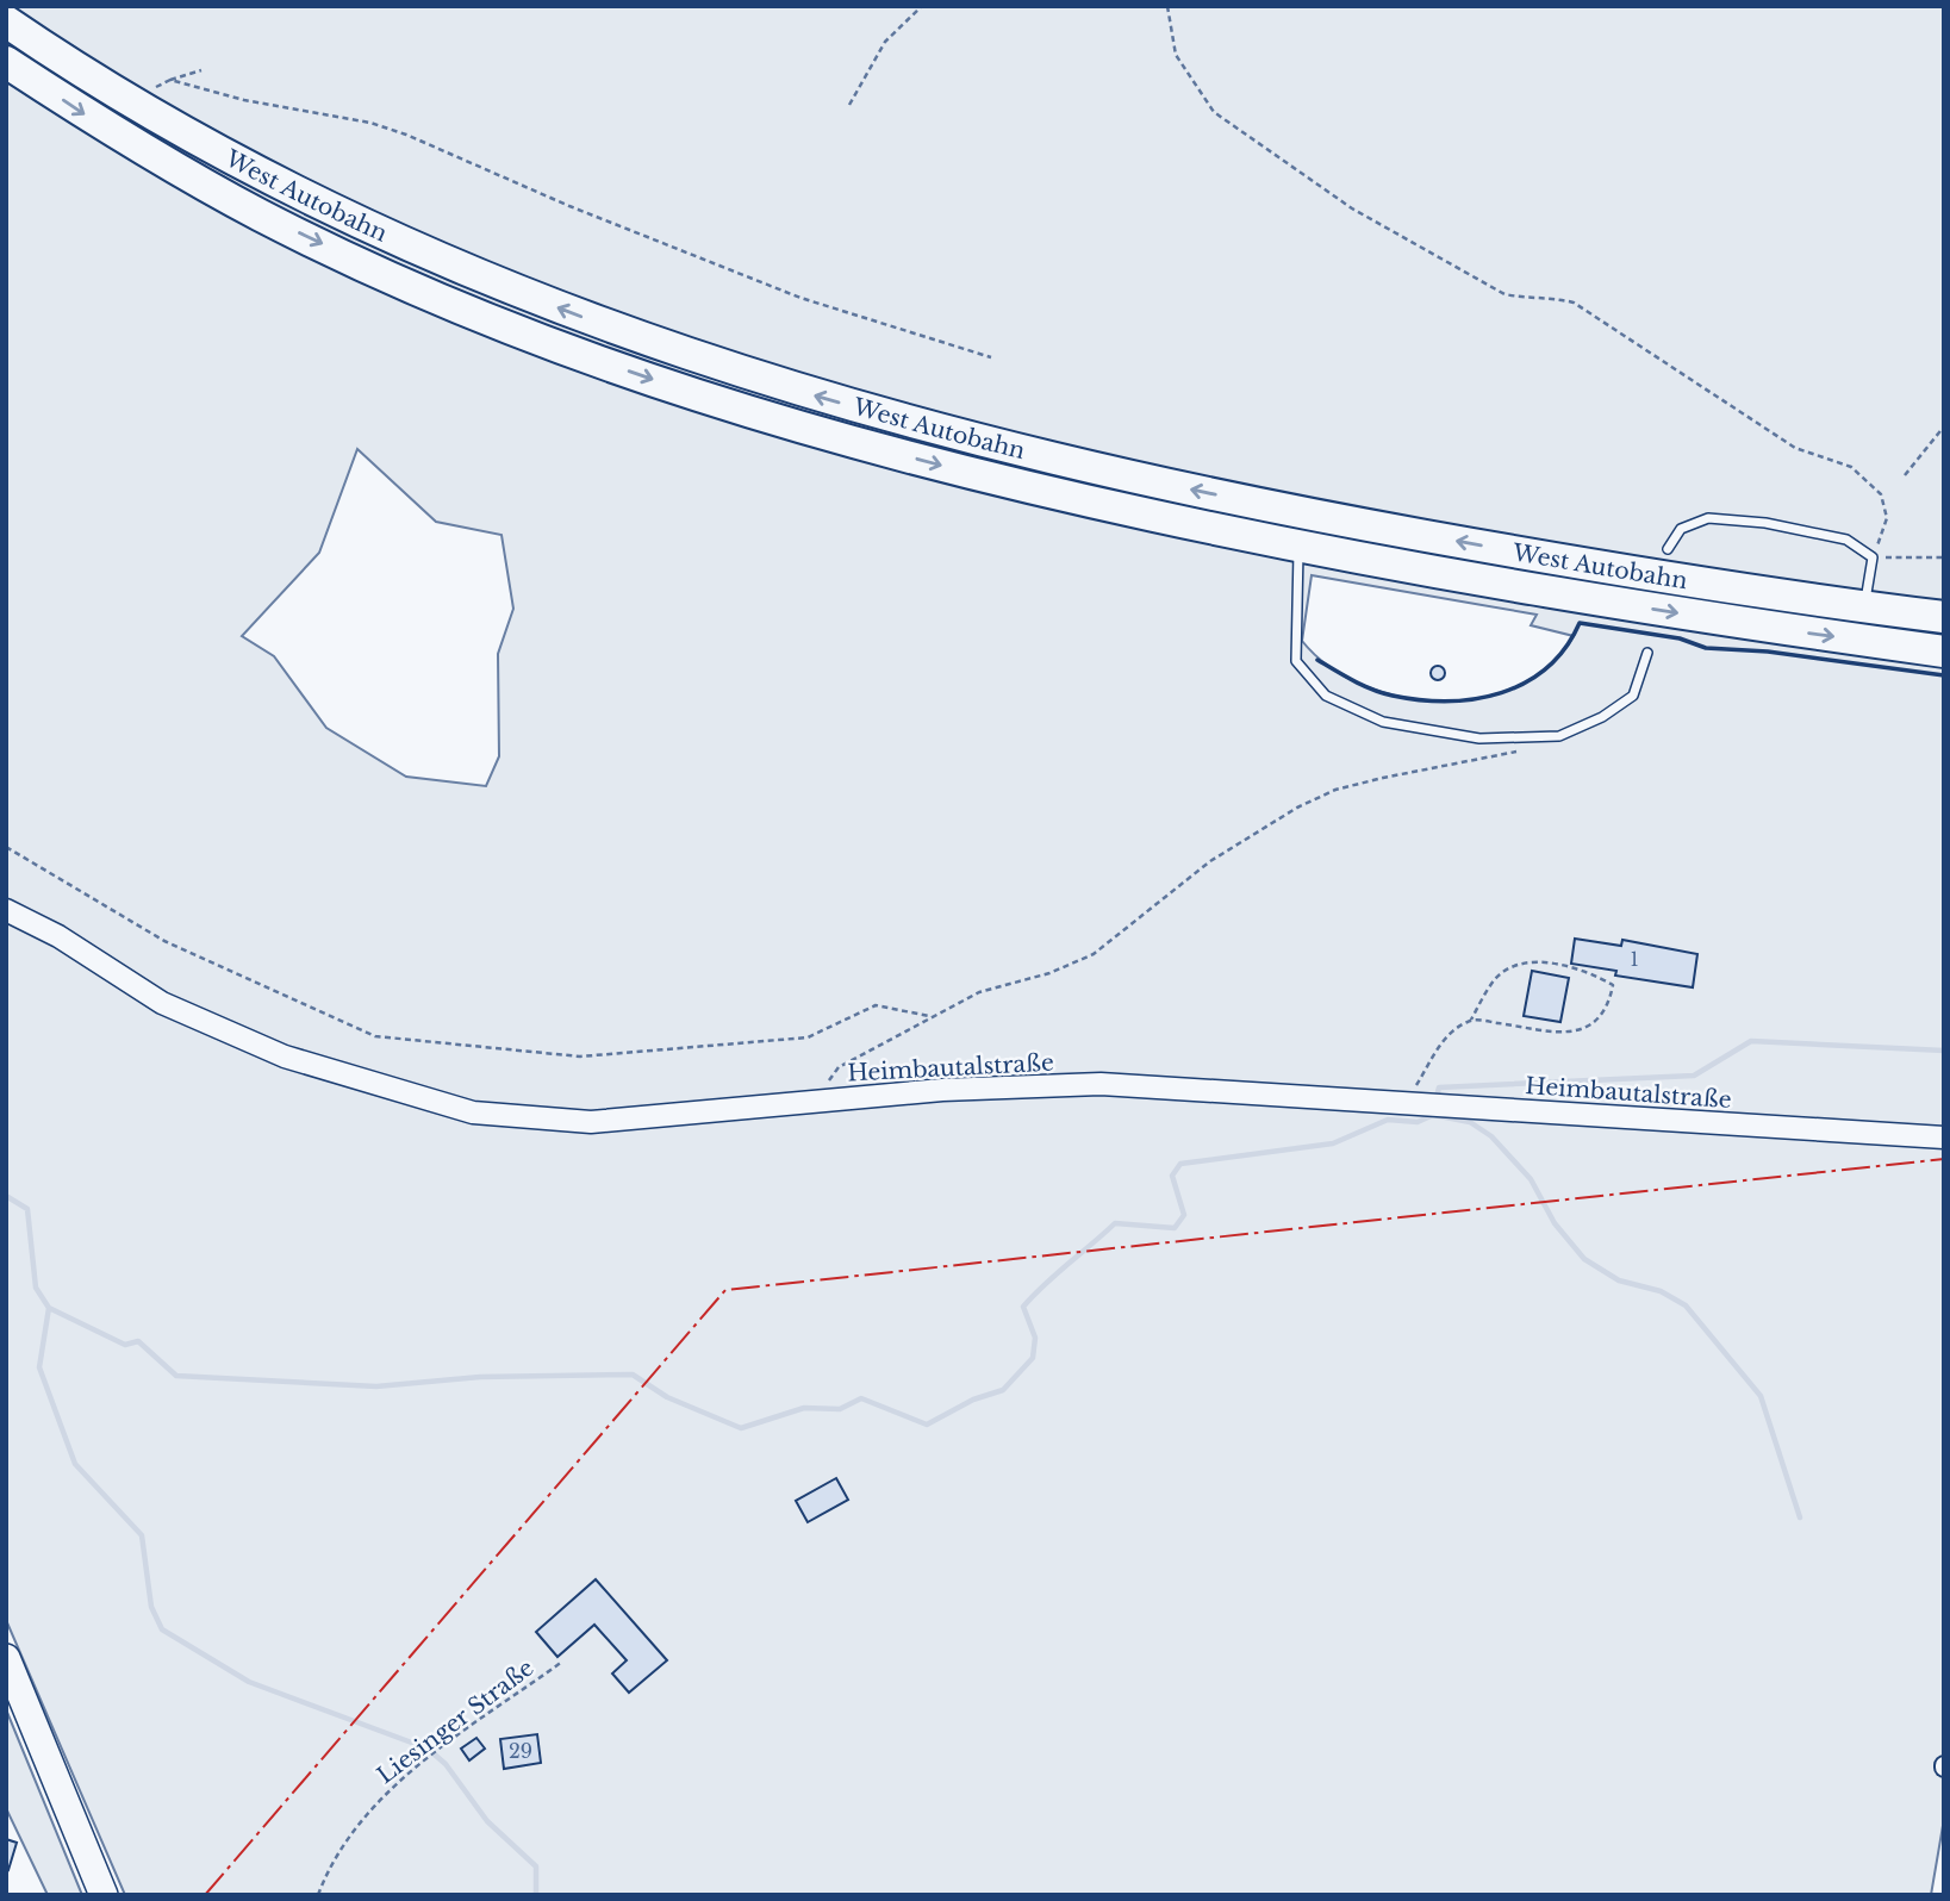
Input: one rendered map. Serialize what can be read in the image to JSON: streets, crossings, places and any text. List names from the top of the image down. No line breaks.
{"streets":{"highway":["West Autobahn"],"street":["Heimbautalstraße"],"path":["Liesinger Straße"]},"house_numbers":["1","29"]}
